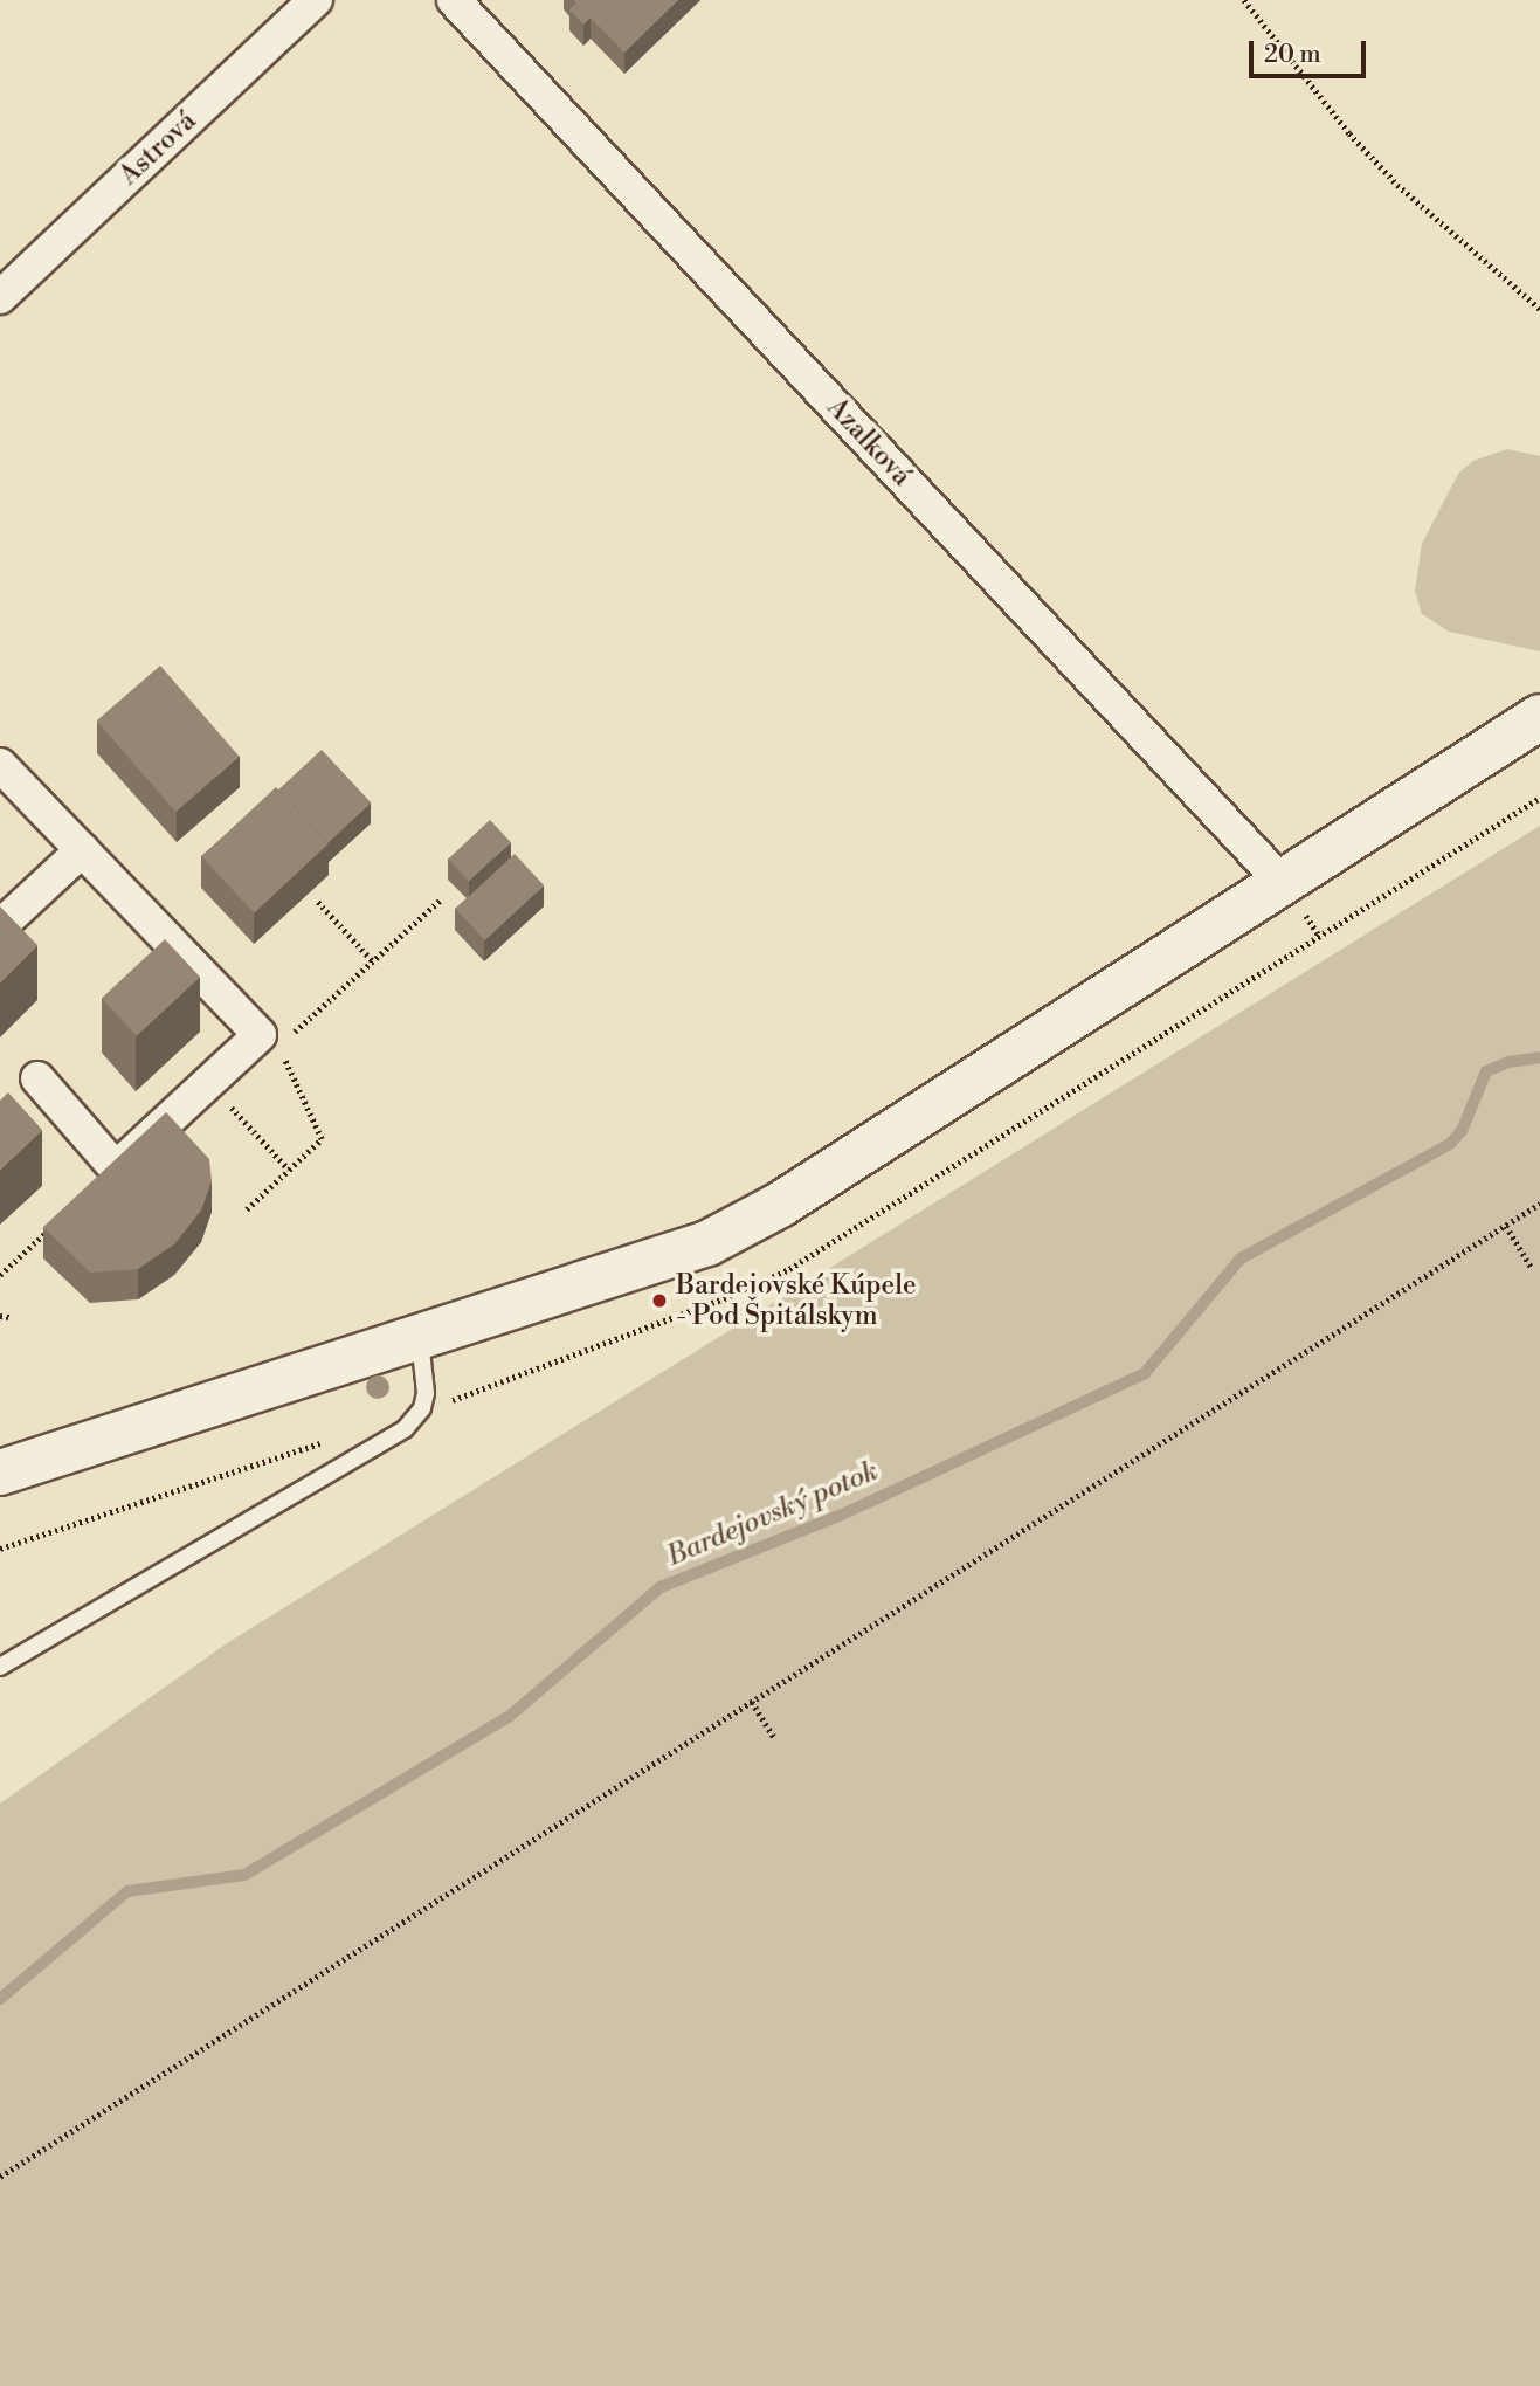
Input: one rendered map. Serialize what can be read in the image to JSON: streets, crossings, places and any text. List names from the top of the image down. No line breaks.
{"streets":{"street":["Astrová","Azalková"]},"water":["Bardejovský potok"],"places":["Bardejovské Kúpele - Pod Špitálskym"],"scale_bar":"20 m"}
